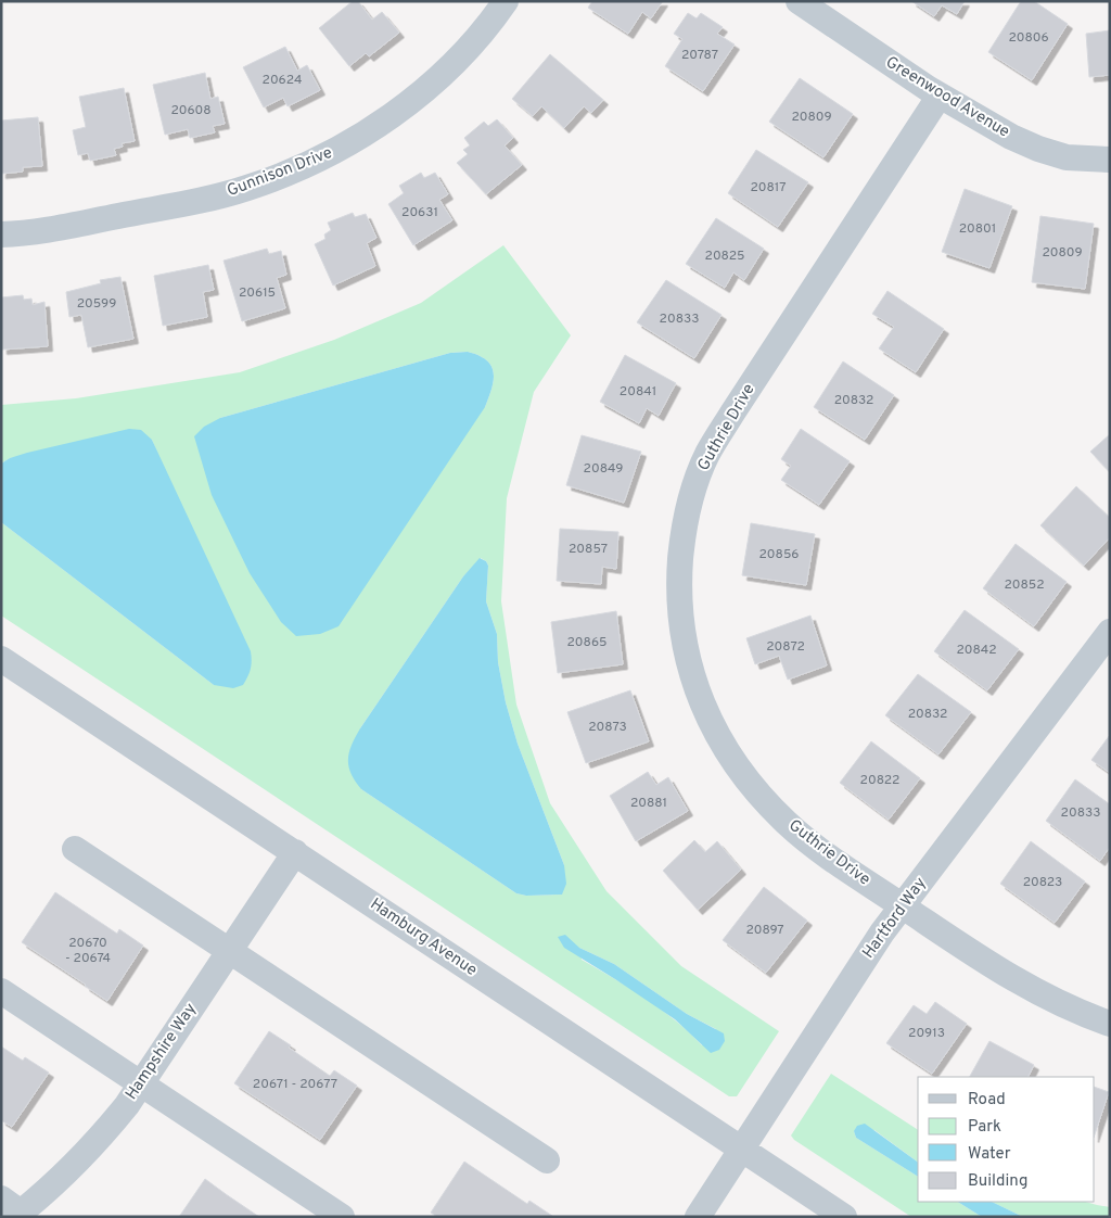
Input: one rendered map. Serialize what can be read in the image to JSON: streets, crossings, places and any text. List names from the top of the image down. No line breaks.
{"streets":{"street":["Greenwood Avenue","Gunnison Drive","Guthrie Drive","Hartford Way","Hamburg Avenue","Hampshire Way"]},"crossings":[["Greenwood Avenue","Guthrie Drive"],["Guthrie Drive","Hartford Way"],["Hartford Way","Hamburg Avenue"],["Hamburg Avenue","Hampshire Way"]],"house_numbers":["20806","20787","20624","20608","20809","20817","20631","20801","20809","20825","20615","20599","20833","20841","20832","20849","20857","20856","20852","20865","20872","20842","20832","20873","20822","20881","20833","20823","20897","20670 - 20674","20913","20671 - 20677"],"legend":["Road","Park","Water","Building"]}
